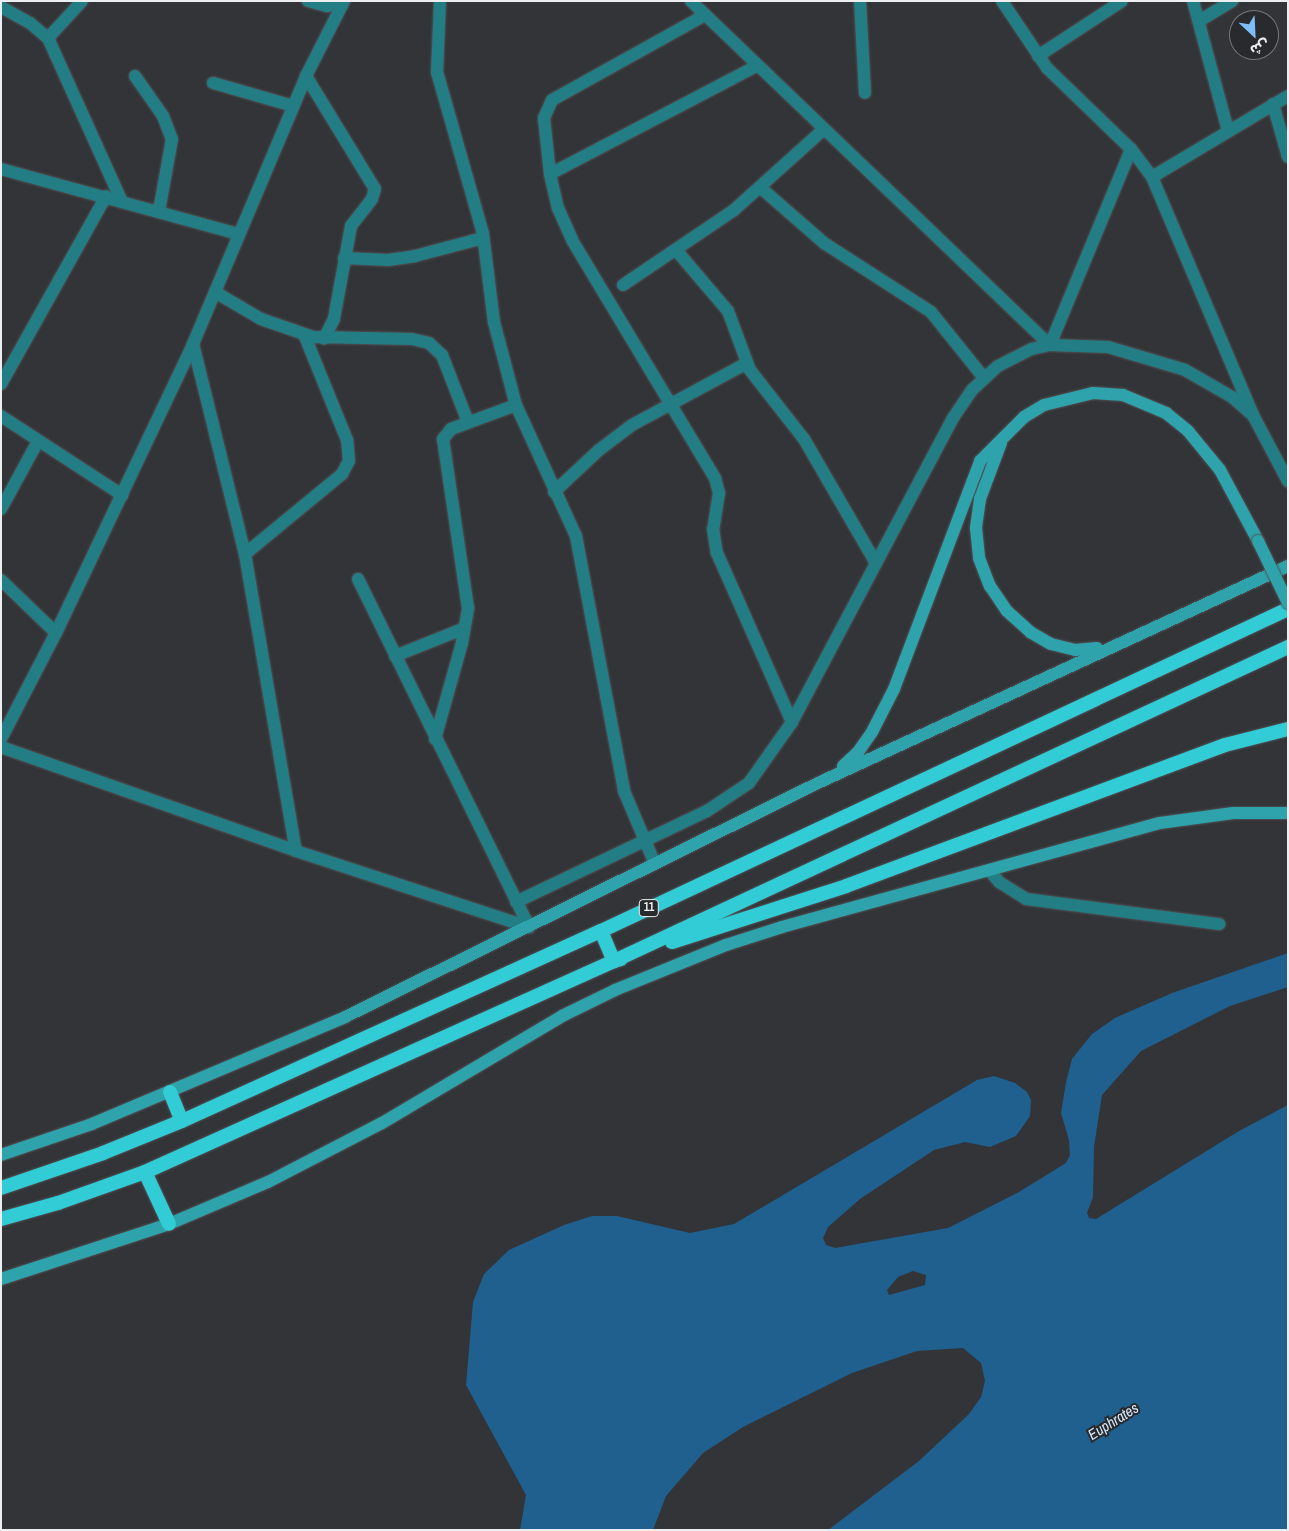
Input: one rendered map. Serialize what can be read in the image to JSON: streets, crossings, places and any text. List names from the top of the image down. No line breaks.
{"streets":{"highway":["11"]},"water":["Euphrates"],"north":"bottom right"}
